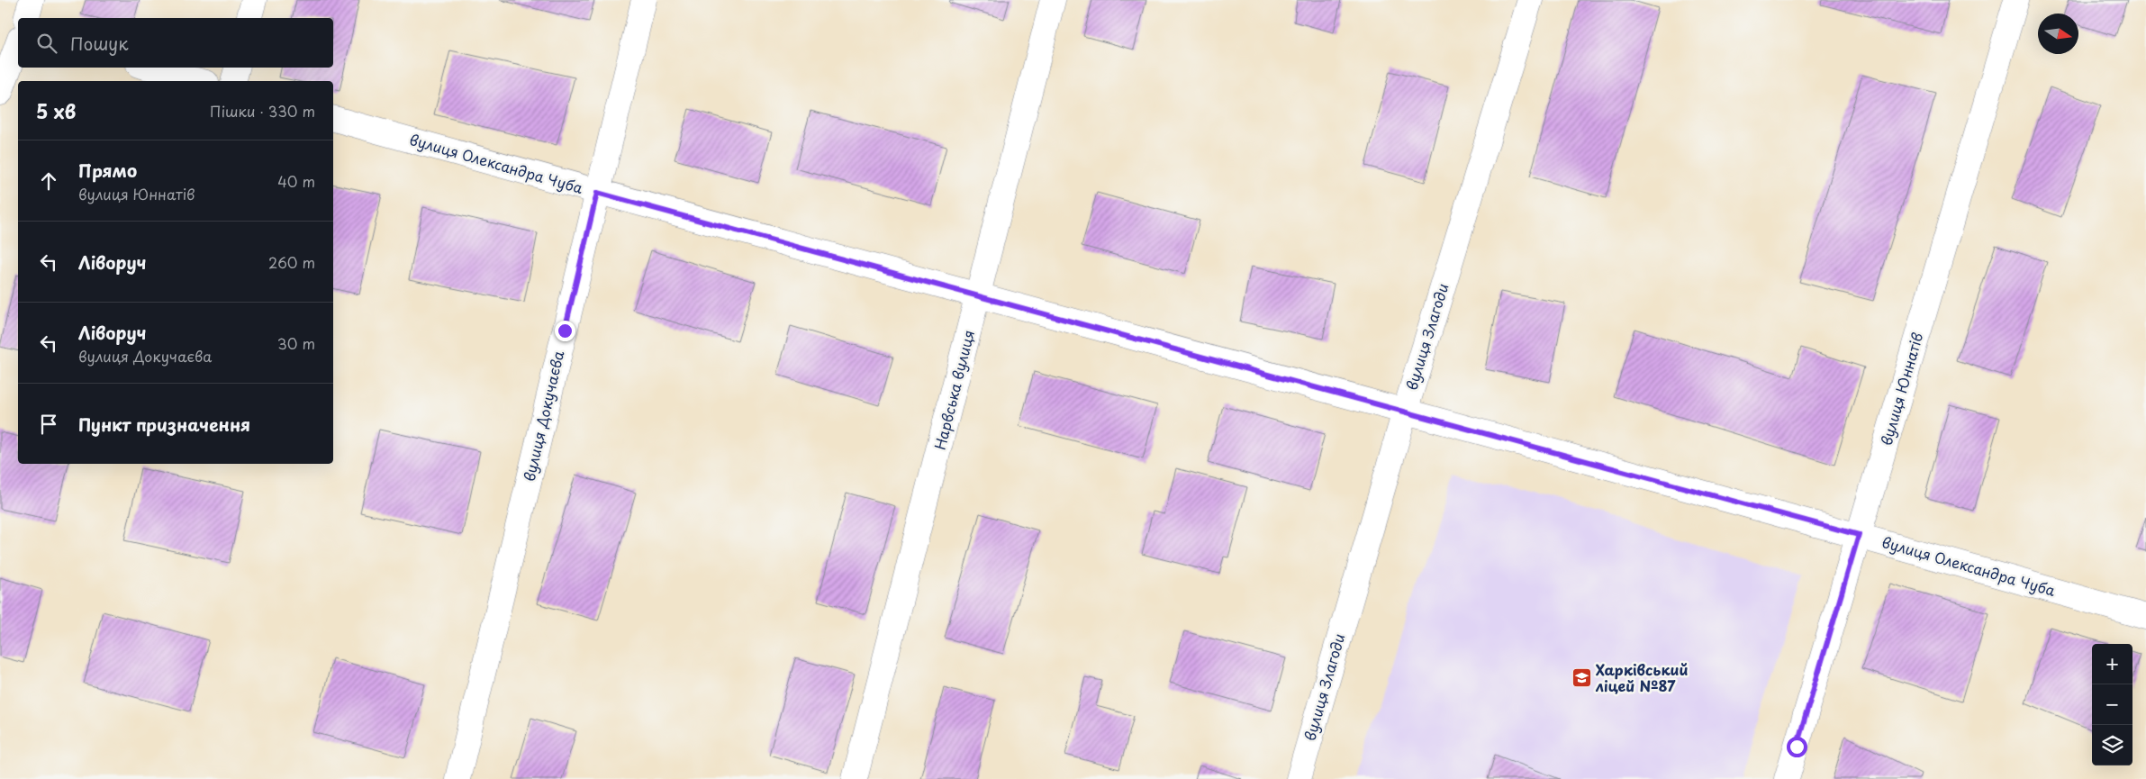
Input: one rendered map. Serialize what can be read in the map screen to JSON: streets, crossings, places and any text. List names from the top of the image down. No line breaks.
{"streets":{"street":["вулиця Олександра Чуба","вулиця Злагоди","вулиця Юннатів","Нарвська вулиця","вулиця Докучаєва"]},"crossings":[["вулиця Олександра Чуба","вулиця Злагоди"],["вулиця Олександра Чуба","вулиця Юннатів"],["вулиця Олександра Чуба","Нарвська вулиця"],["вулиця Олександра Чуба","вулиця Докучаєва"]],"places":{"school or university":["Харківський ліцей №87"]},"north":"right","page":{"search":"Пошук","heading":["5 хв","Пішки · 330 m"],"list":[["Прямо","вулиця Юннатів","40 m"],["Ліворуч","260 m"],["Ліворуч","вулиця Докучаєва","30 m"],"Пункт призначення"],"map_buttons":["+","−"]}}
